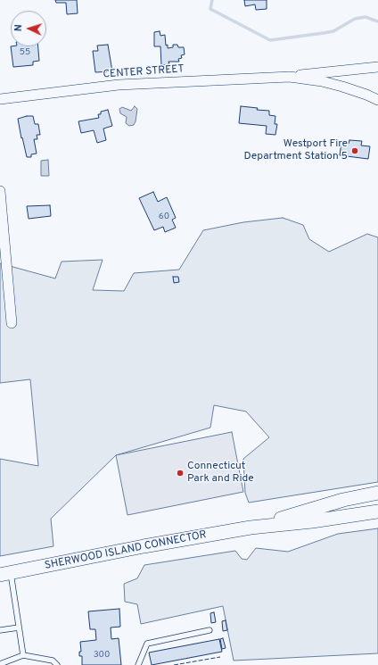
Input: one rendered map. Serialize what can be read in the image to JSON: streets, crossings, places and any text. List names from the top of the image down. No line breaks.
{"streets":{"main road":["SHERWOOD ISLAND CONNECTOR"],"street":["CENTER STREET"]},"places":["Westport Fire Department Station 5","Connecticut Park and Ride"],"house_numbers":["55","60","300"],"north":"left"}
